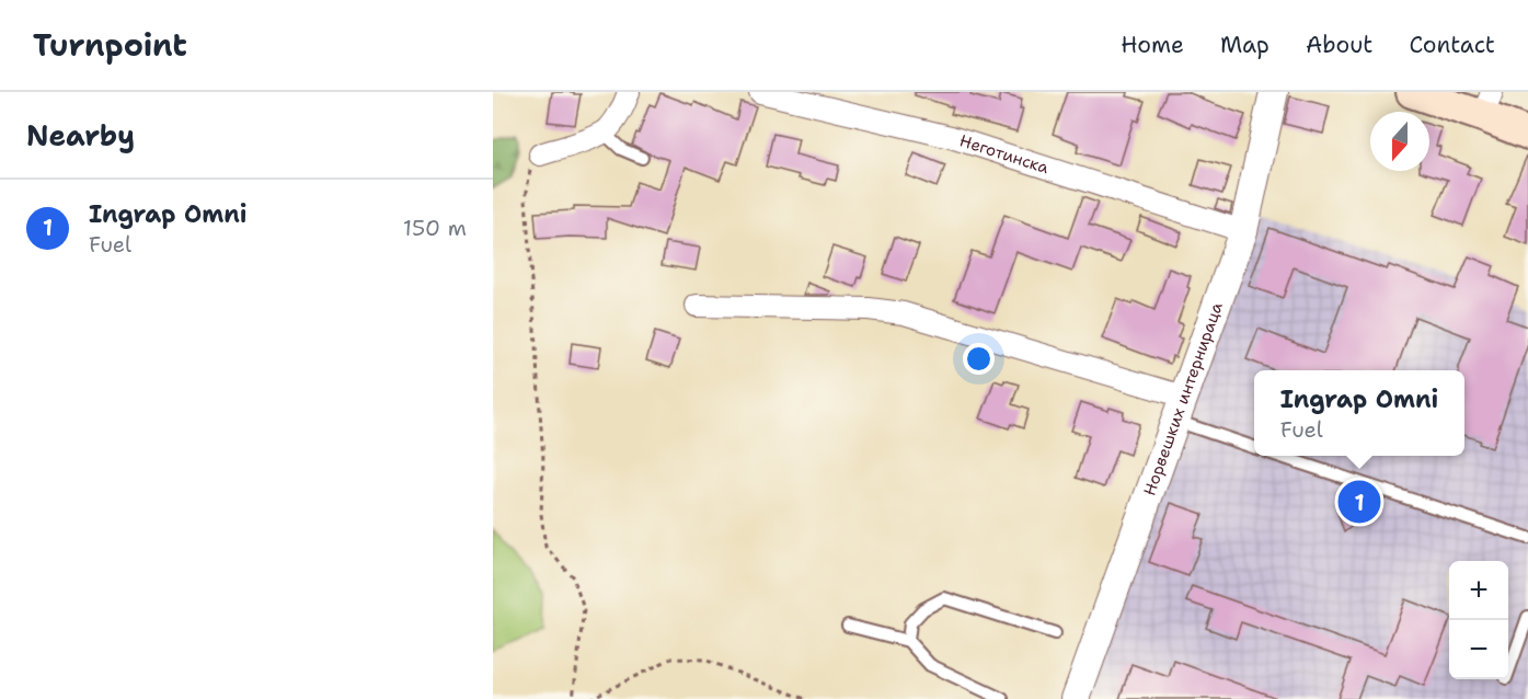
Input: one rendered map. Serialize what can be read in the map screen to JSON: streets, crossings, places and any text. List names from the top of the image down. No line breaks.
{"streets":{"street":["Неготинска","Норвешких интернираца"]},"crossings":[["Неготинска","Норвешких интернираца"]],"north":"bottom","page":{"header":"Turnpoint","nav":["Home","Map","About","Contact"],"heading":"Nearby","list":[{"mark":"1","name":"Ingrap Omni","note":"Fuel","value":"150 m"}],"popup":["Ingrap Omni","Fuel"],"pins":"1","map_buttons":["+","−"]}}
